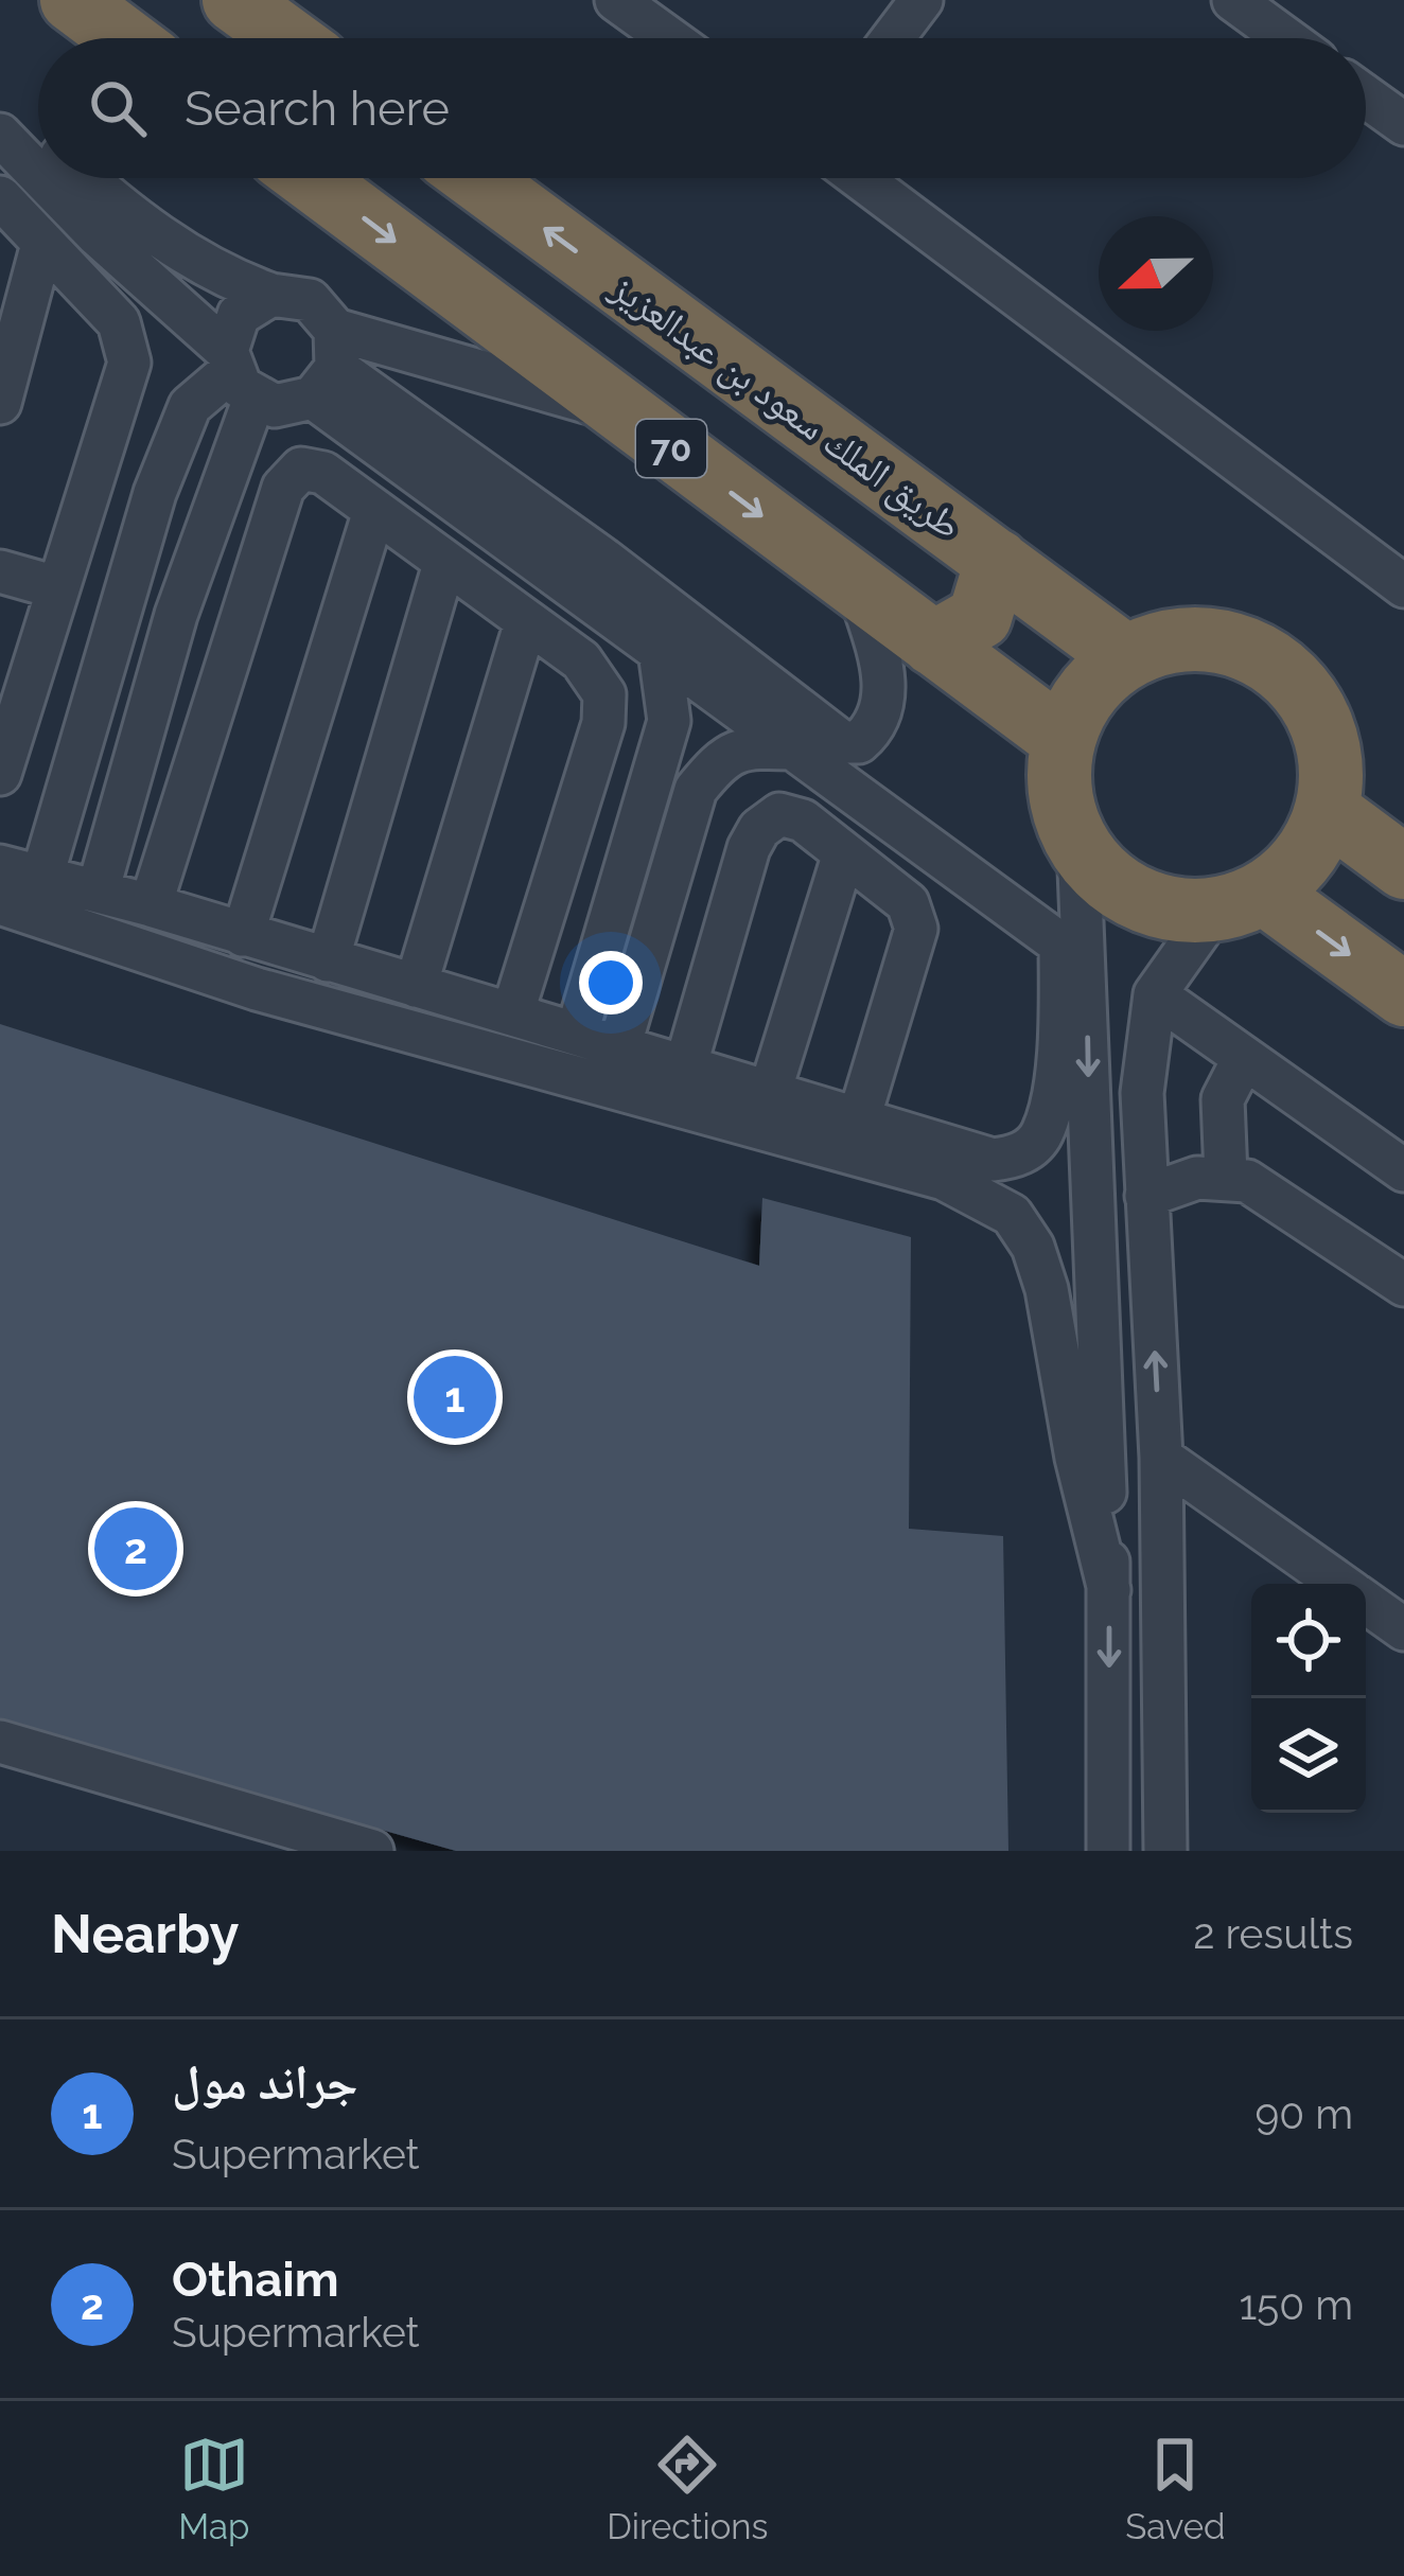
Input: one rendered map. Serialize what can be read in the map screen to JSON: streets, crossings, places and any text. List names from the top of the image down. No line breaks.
{"streets":{"highway":["طريق الملك سعود بن عبدالعزيز","70"]},"crossings":[["طريق الملك سعود بن عبدالعزيز","70"]],"north":"left","page":{"search":"Search here","pins":["1","2"],"heading":["Nearby","2 results"],"list":[{"mark":"1","name":"جراند مول","note":"Supermarket","value":"90 m"},{"mark":"2","name":"Othaim","note":"Supermarket","value":"150 m"}],"nav":["Map","Directions","Saved"]}}
